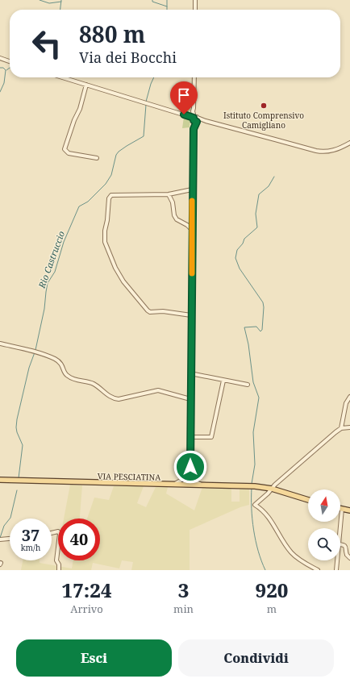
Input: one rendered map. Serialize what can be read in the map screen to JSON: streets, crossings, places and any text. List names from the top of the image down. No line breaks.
{"streets":{"main road":["VIA PESCIATINA"]},"water":["Rio Castruccio"],"places":["Istituto Comprensivo Camigliano"],"north":"top","page":{"turn":["880 m","Via dei Bocchi"],"speed":"37 km/h","limit":"40","eta":["17:24","Arrivo","3","min","920","m"],"buttons":["Esci","Condividi"]}}
